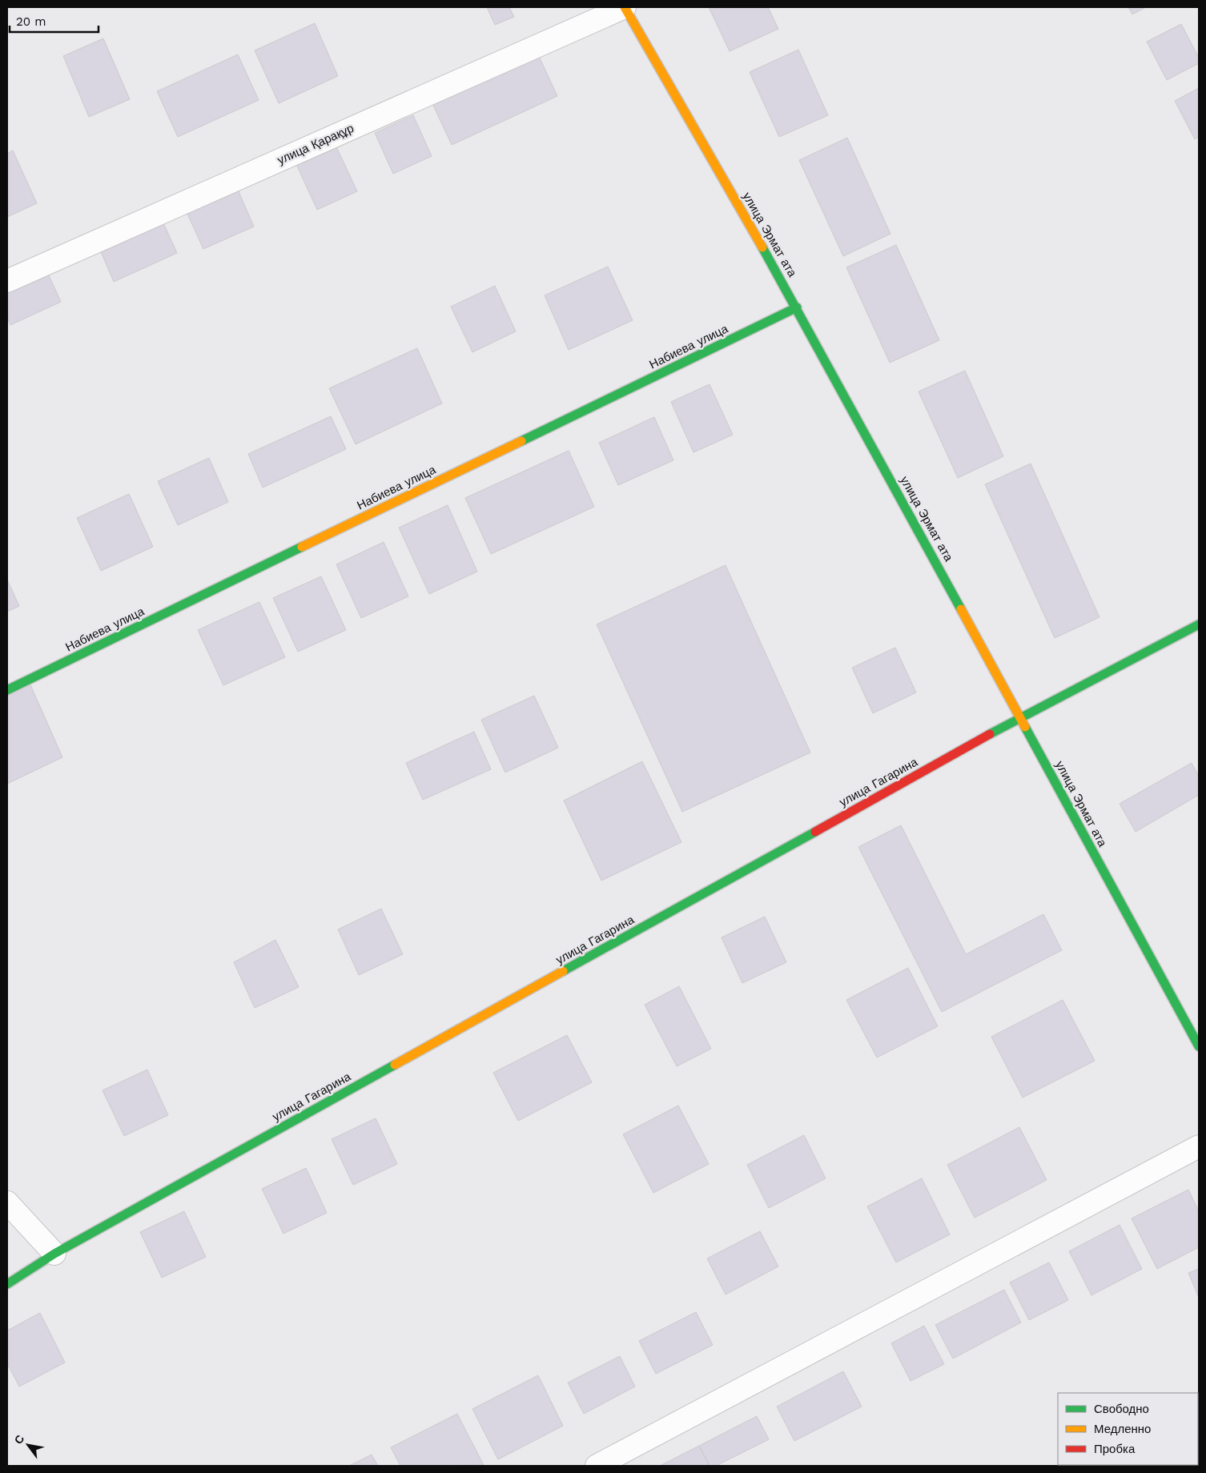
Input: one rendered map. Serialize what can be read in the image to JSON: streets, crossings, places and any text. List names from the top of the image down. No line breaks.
{"streets":{"street":["улица Қарақұр","улица Эрмат ата","Набиева улица","улица Гагарина"]},"crossings":[["улица Қарақұр","улица Эрмат ата"],["улица Эрмат ата","Набиева улица"],["улица Эрмат ата","улица Гагарина"]],"legend":["Свободно","Медленно","Пробка"],"scale_bar":"20 m","north":"top left"}
